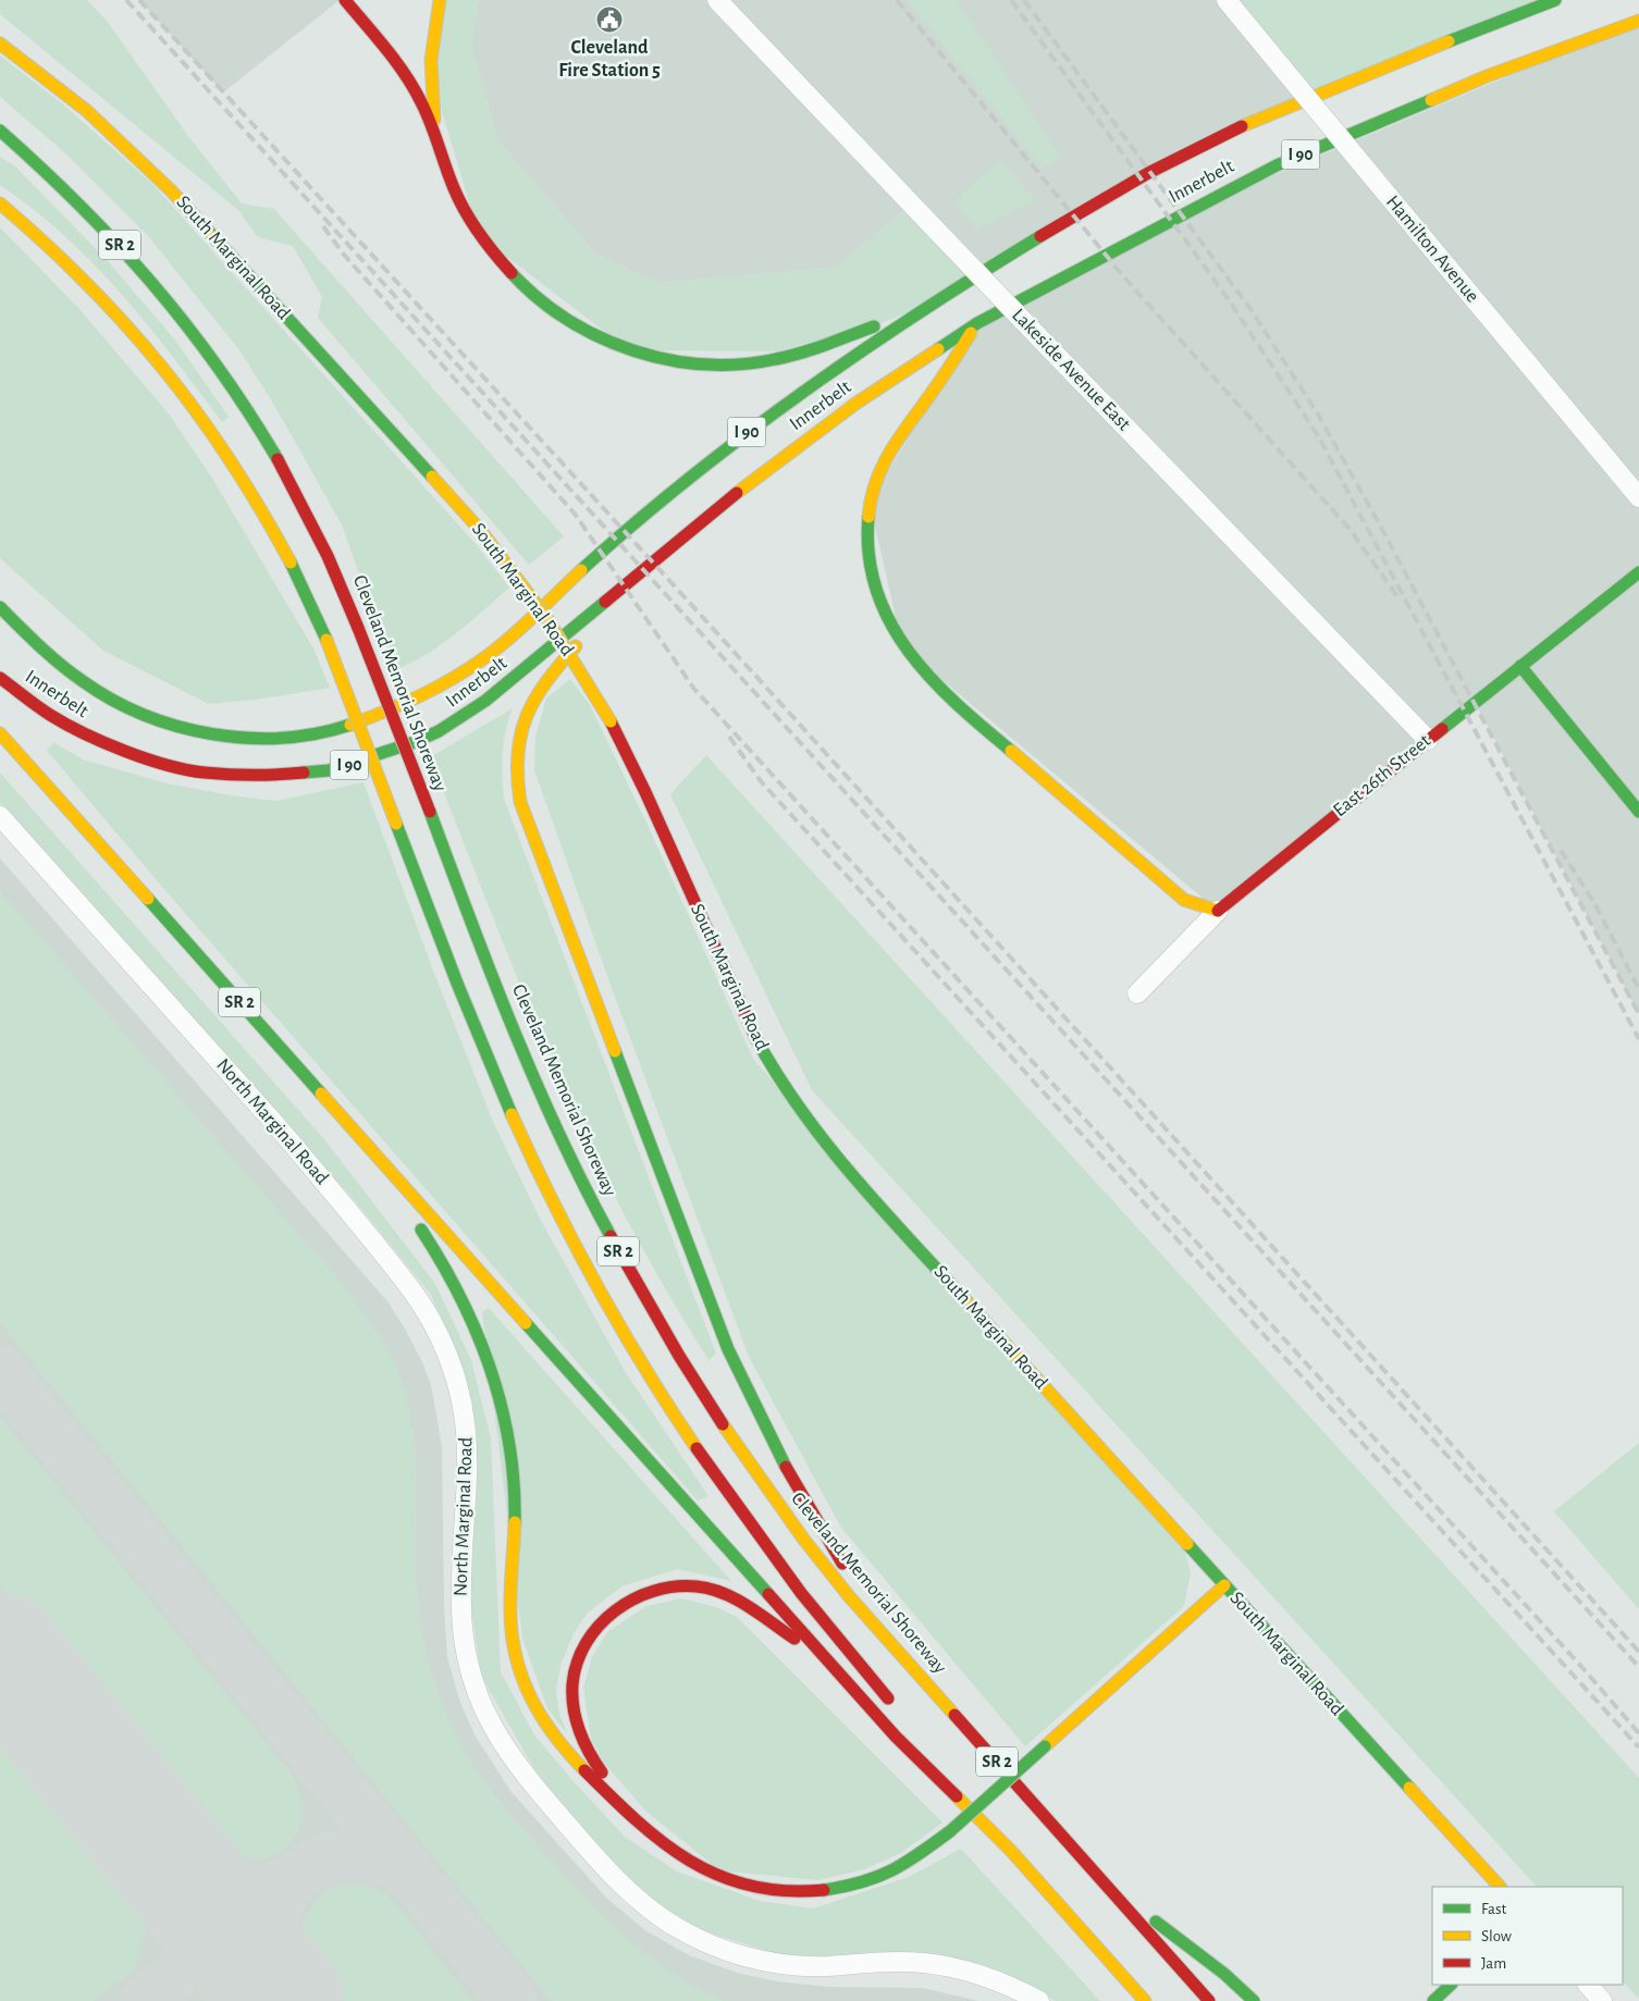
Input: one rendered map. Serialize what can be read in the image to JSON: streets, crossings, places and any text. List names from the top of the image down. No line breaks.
{"streets":{"main road":["I 90","Innerbelt","SR 2","South Marginal Road","Cleveland Memorial Shoreway","East 26th Street"],"street":["Hamilton Avenue","Lakeside Avenue East","North Marginal Road"]},"crossings":[["Lakeside Avenue East","East 26th Street"]],"places":{"public building":["Cleveland Fire Station 5"]},"legend":["Fast","Slow","Jam"]}
